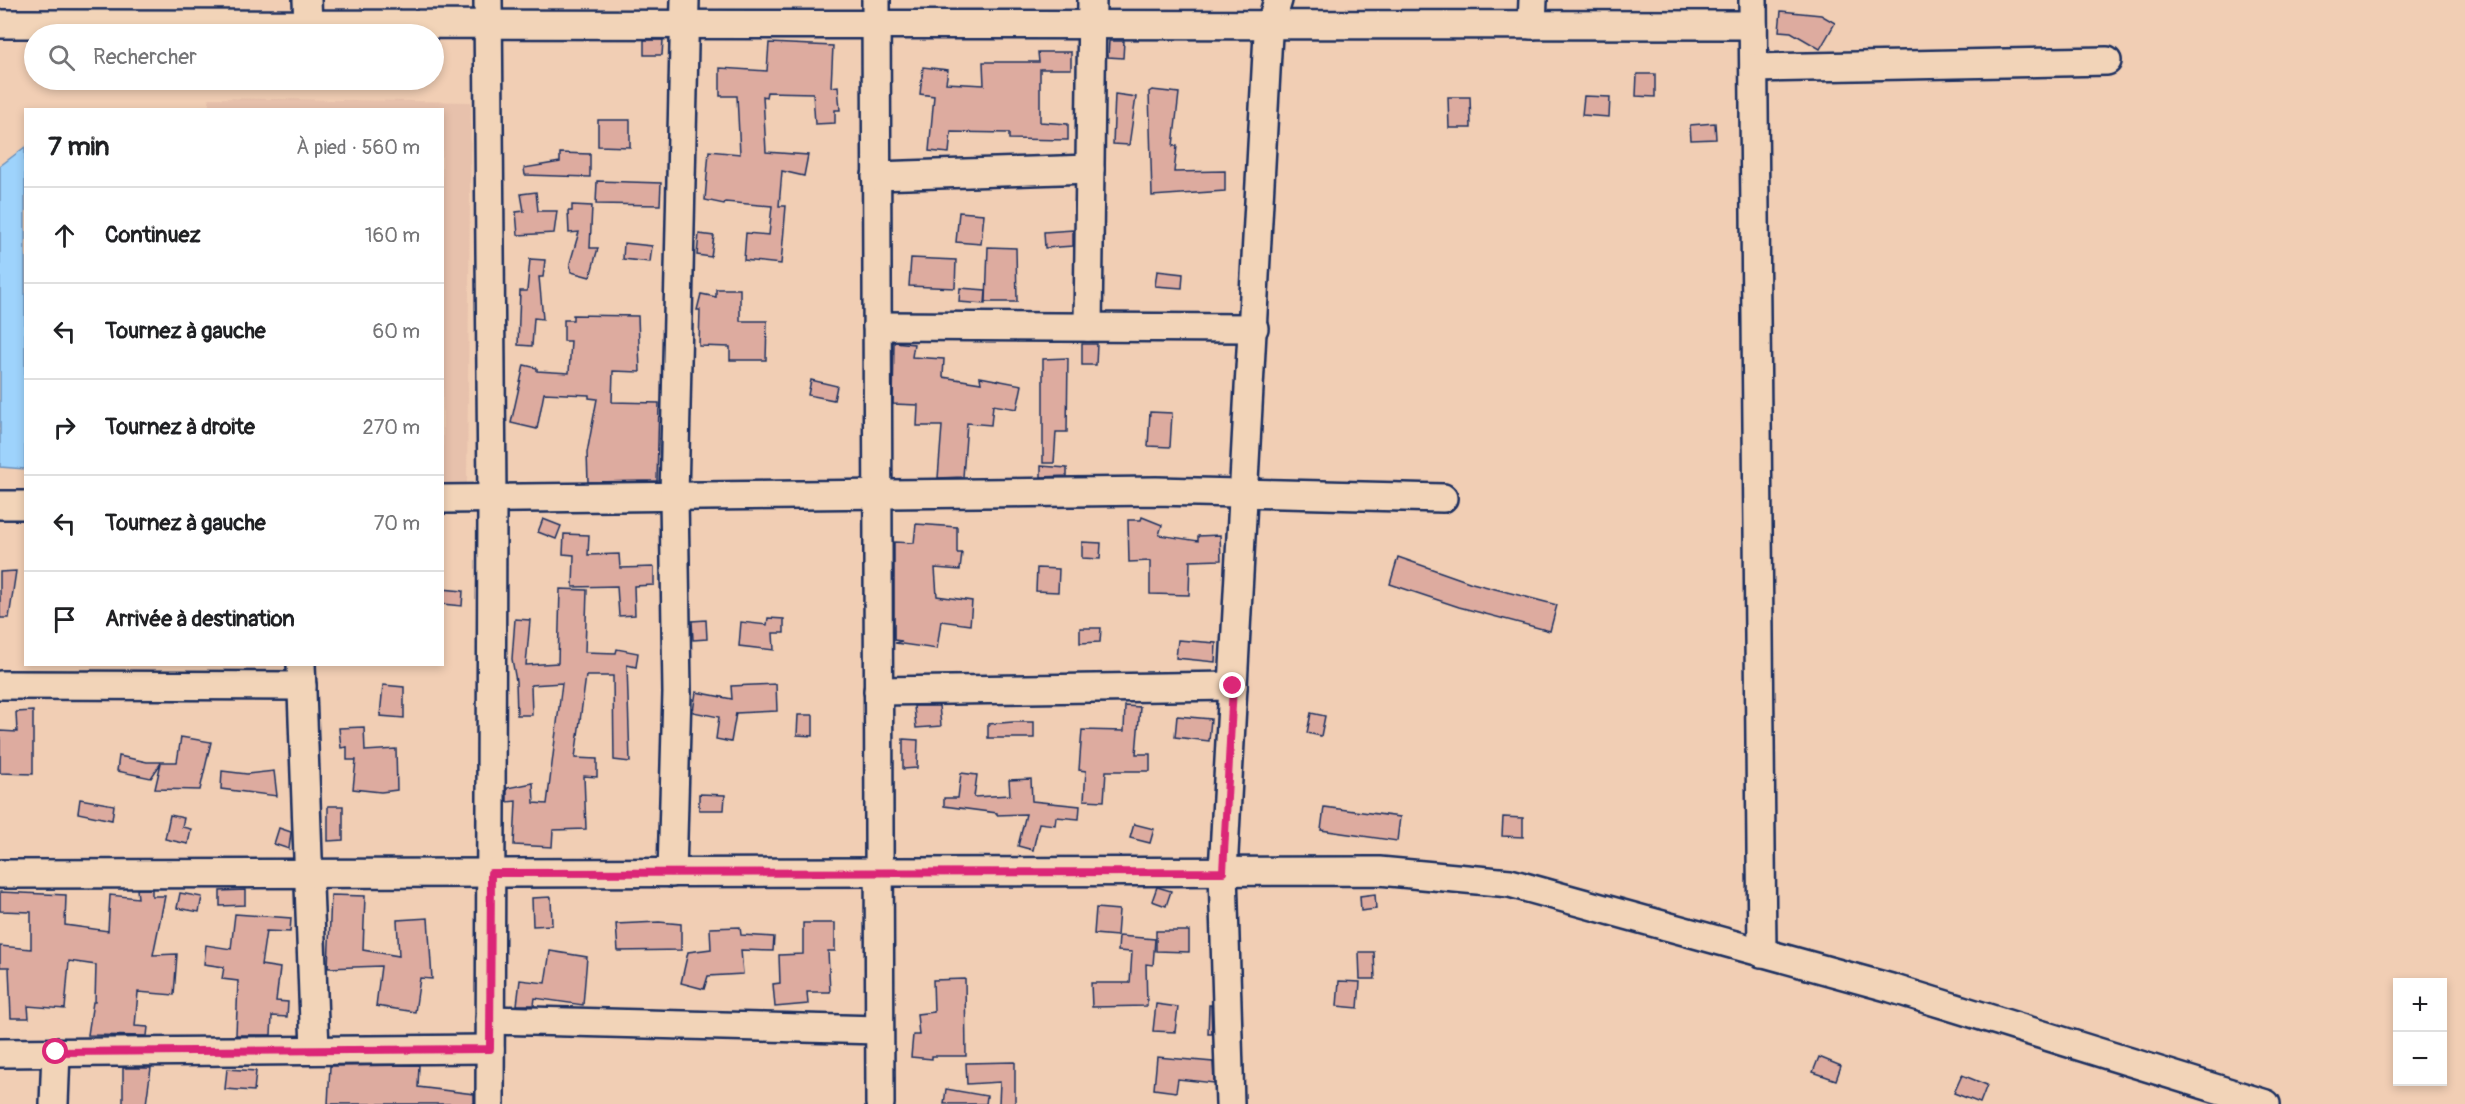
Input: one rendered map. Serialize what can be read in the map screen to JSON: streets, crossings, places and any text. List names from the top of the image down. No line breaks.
{"page":{"search":"Rechercher","heading":["7 min","À pied · 560 m"],"list":[["Continuez","160 m"],["Tournez à gauche","60 m"],["Tournez à droite","270 m"],["Tournez à gauche","70 m"],"Arrivée à destination"],"map_buttons":["+","−"]}}
